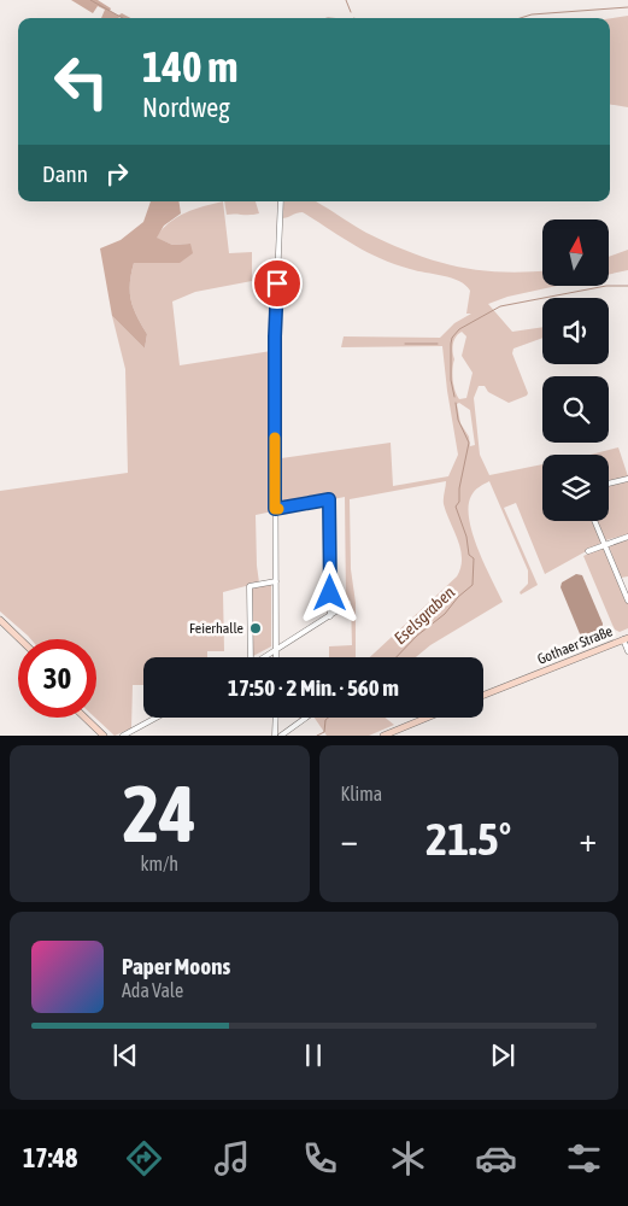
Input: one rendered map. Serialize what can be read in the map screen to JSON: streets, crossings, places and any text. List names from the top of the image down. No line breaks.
{"streets":{"main road":["Gothaer Straße"]},"water":["Eselsgraben"],"places":["Feierhalle"],"north":"top","page":{"turn":["140 m","Nordweg"],"then":"Dann","limit":"30","trip":"17:50 · 2 Min. · 560 m","tile":[["24","km/h"],"Klima"],"heat":["−","21.5°","+"],"song":["Paper Moons","Ada Vale"],"tabs":"17:48"}}
